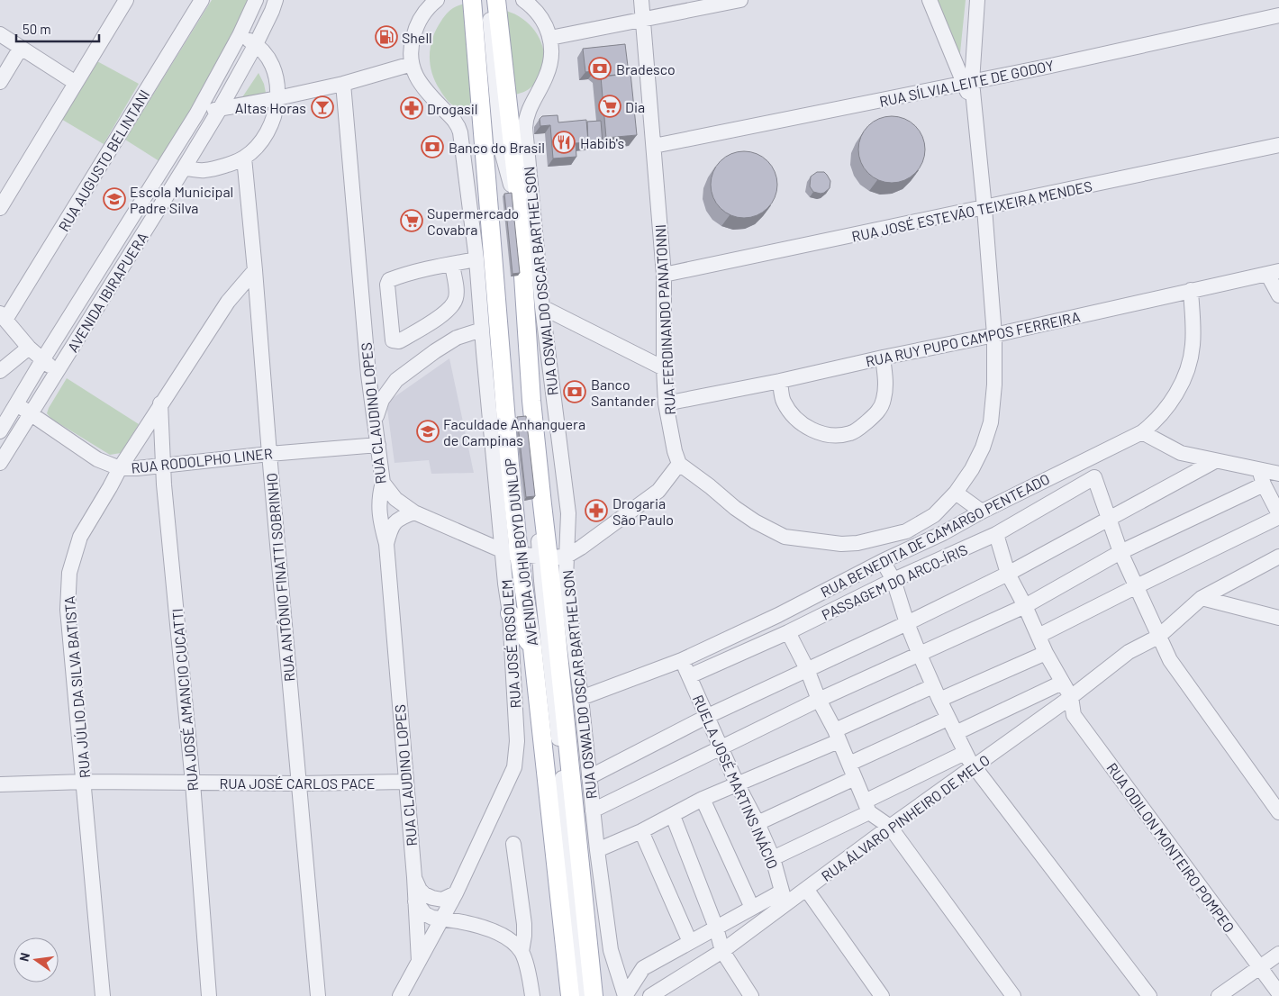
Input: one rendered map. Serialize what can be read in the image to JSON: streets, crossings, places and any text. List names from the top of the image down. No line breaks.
{"streets":{"main road":["AVENIDA JOHN BOYD DUNLOP"],"street":["RUA SÍLVIA LEITE DE GODOY","RUA AUGUSTO BELINTANI","RUA JOSÉ ESTEVÃO TEIXEIRA MENDES","RUA OSWALDO OSCAR BARTHELSON","AVENIDA IBIRAPUERA","RUA FERDINANDO PANATONNI","RUA RUY PUPO CAMPOS FERREIRA","RUA CLAUDINO LOPES","RUA RODOLPHO LINER","RUA BENEDITA DE CAMARGO PENTEADO","RUA ANTÔNIO FINATTI SOBRINHO","PASSAGEM DO ARCO-ÍRIS","RUA JOSÉ ROSOLEM","RUA JÚLIO DA SILVA BATISTA","RUA JOSÉ AMANCIO CUCATTI","RUELA JOSÉ MARTINS INÁCIO","RUA JOSÉ CARLOS PACE","RUA ÁLVARO PINHEIRO DE MELO","RUA ODILON MONTEIRO POMPEO"]},"crossings":[["RUA SÍLVIA LEITE DE GODOY","RUA FERDINANDO PANATONNI"],["RUA JOSÉ ESTEVÃO TEIXEIRA MENDES","RUA FERDINANDO PANATONNI"],["RUA OSWALDO OSCAR BARTHELSON","RUA BENEDITA DE CAMARGO PENTEADO"],["AVENIDA IBIRAPUERA","RUA RODOLPHO LINER"],["RUA FERDINANDO PANATONNI","RUA RUY PUPO CAMPOS FERREIRA"],["RUA RUY PUPO CAMPOS FERREIRA","RUA BENEDITA DE CAMARGO PENTEADO"],["RUA CLAUDINO LOPES","RUA RODOLPHO LINER"],["RUA CLAUDINO LOPES","RUA JOSÉ ROSOLEM"],["RUA CLAUDINO LOPES","RUA JOSÉ CARLOS PACE"],["RUA RODOLPHO LINER","RUA ANTÔNIO FINATTI SOBRINHO"],["RUA RODOLPHO LINER","RUA JÚLIO DA SILVA BATISTA"],["RUA RODOLPHO LINER","RUA JOSÉ AMANCIO CUCATTI"],["RUA BENEDITA DE CAMARGO PENTEADO","RUELA JOSÉ MARTINS INÁCIO"],["AVENIDA JOHN BOYD DUNLOP","RUA JOSÉ ROSOLEM"],["RUA ANTÔNIO FINATTI SOBRINHO","RUA JÚLIO DA SILVA BATISTA"],["RUA ANTÔNIO FINATTI SOBRINHO","RUA JOSÉ CARLOS PACE"],["PASSAGEM DO ARCO-ÍRIS","RUELA JOSÉ MARTINS INÁCIO"],["PASSAGEM DO ARCO-ÍRIS","RUA ODILON MONTEIRO POMPEO"],["RUA JÚLIO DA SILVA BATISTA","RUA JOSÉ AMANCIO CUCATTI"],["RUA JÚLIO DA SILVA BATISTA","RUA JOSÉ CARLOS PACE"],["RUA JOSÉ AMANCIO CUCATTI","RUA JOSÉ CARLOS PACE"],["RUELA JOSÉ MARTINS INÁCIO","RUA ÁLVARO PINHEIRO DE MELO"],["RUA ÁLVARO PINHEIRO DE MELO","RUA ODILON MONTEIRO POMPEO"]],"places":{"fuel station":["Shell"],"bank":["Bradesco","Banco do Brasil","Banco Santander"],"supermarket":["Dia","Supermercado Covabra"],"bar":["Altas Horas"],"pharmacy":["Drogasil","Drogaria São Paulo"],"restaurant":["Habib's"],"school or university":["Escola Municipal Padre Silva","Faculdade Anhanguera de Campinas"]},"scale_bar":"50 m","north":"left"}
